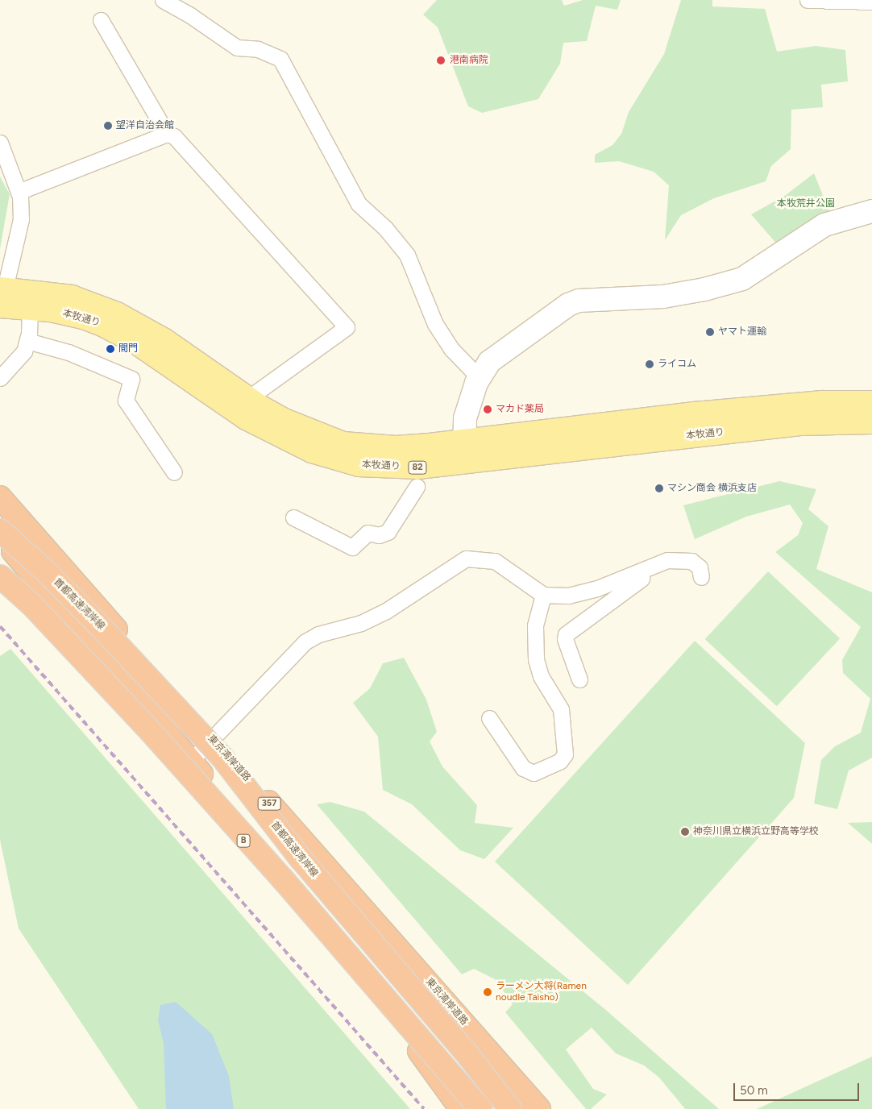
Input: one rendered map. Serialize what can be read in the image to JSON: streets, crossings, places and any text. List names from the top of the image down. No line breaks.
{"streets":{"highway":["首都高速湾岸線","東京湾岸道路","357","B"],"main road":["本牧通り","82"]},"parks":["本牧荒井公園"],"places":["港南病院","望洋自治会館","ヤマト運輸","間門","ライコム","マカド薬局","マシン商会 横浜支店","神奈川県立横浜立野高等学校","ラーメン大将(Ramen noudle Taisho)"],"scale_bar":"50 m"}
